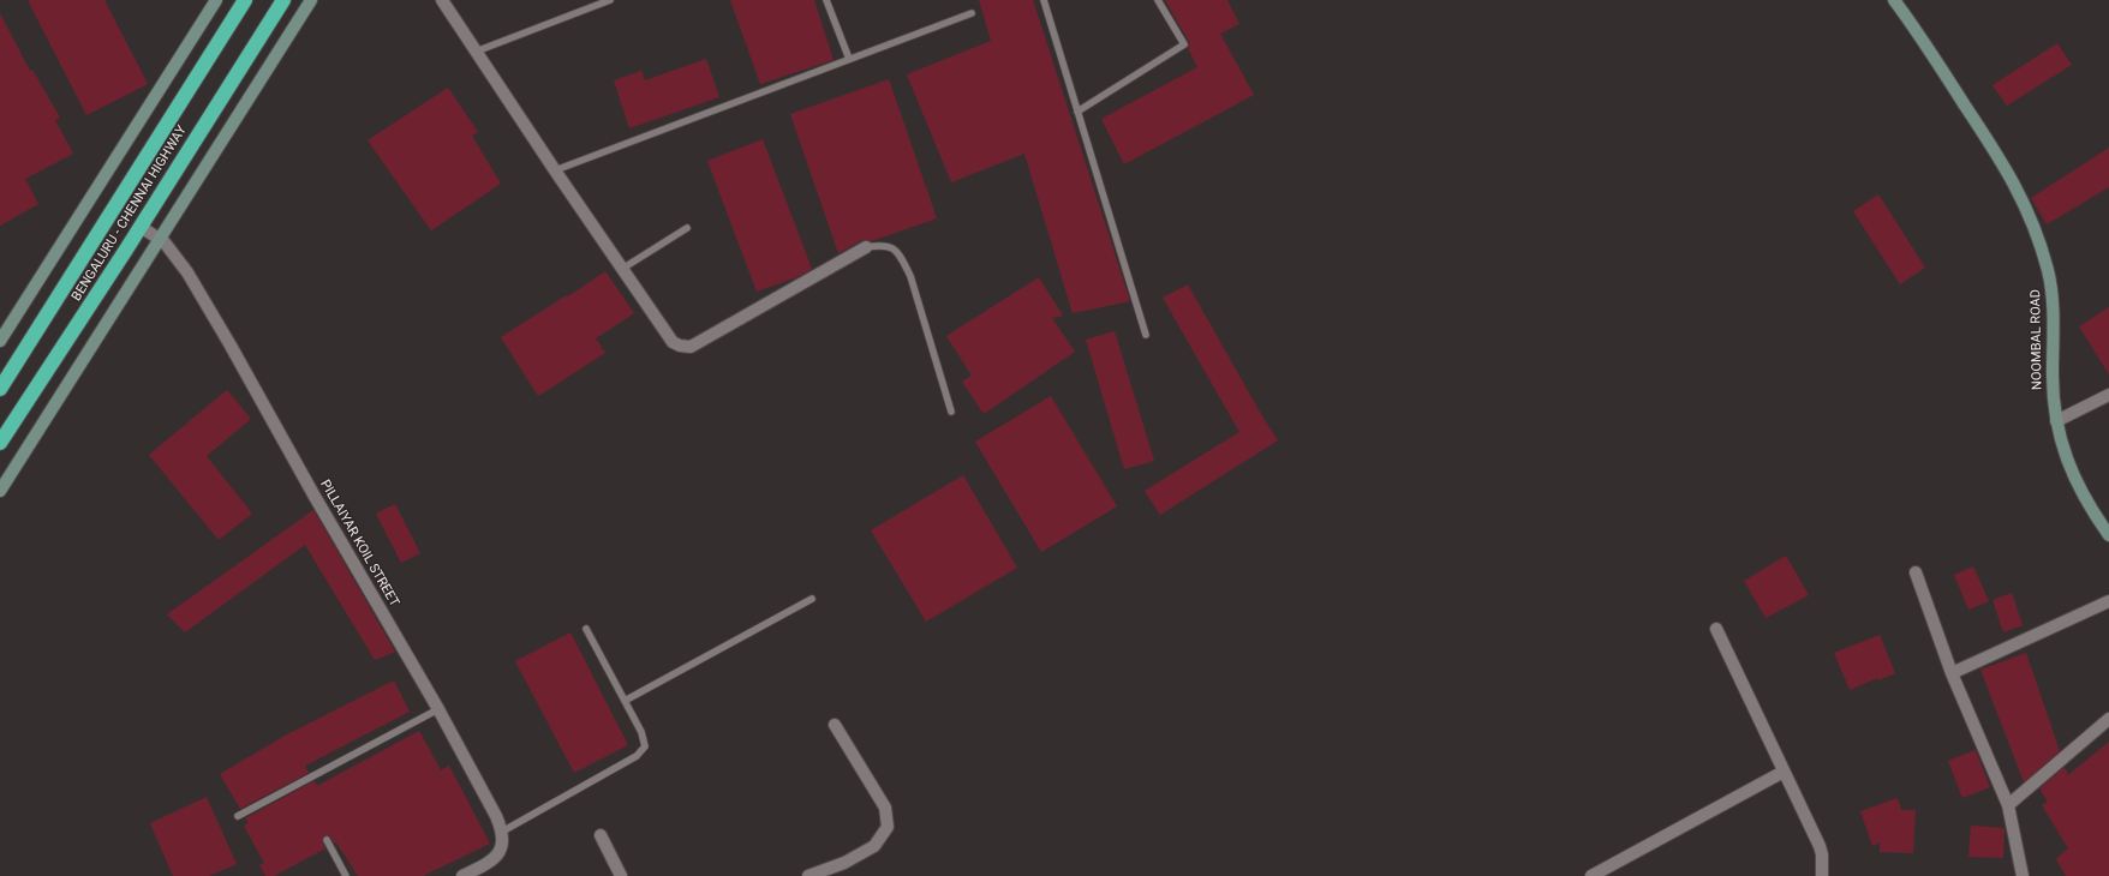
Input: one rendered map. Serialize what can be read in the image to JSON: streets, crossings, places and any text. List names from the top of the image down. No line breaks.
{"streets":{"highway":["BENGALURU - CHENNAI HIGHWAY"],"street":["NOOMBAL ROAD","PILLAIYAR KOIL STREET"]},"crossings":[["BENGALURU - CHENNAI HIGHWAY","PILLAIYAR KOIL STREET"]]}
